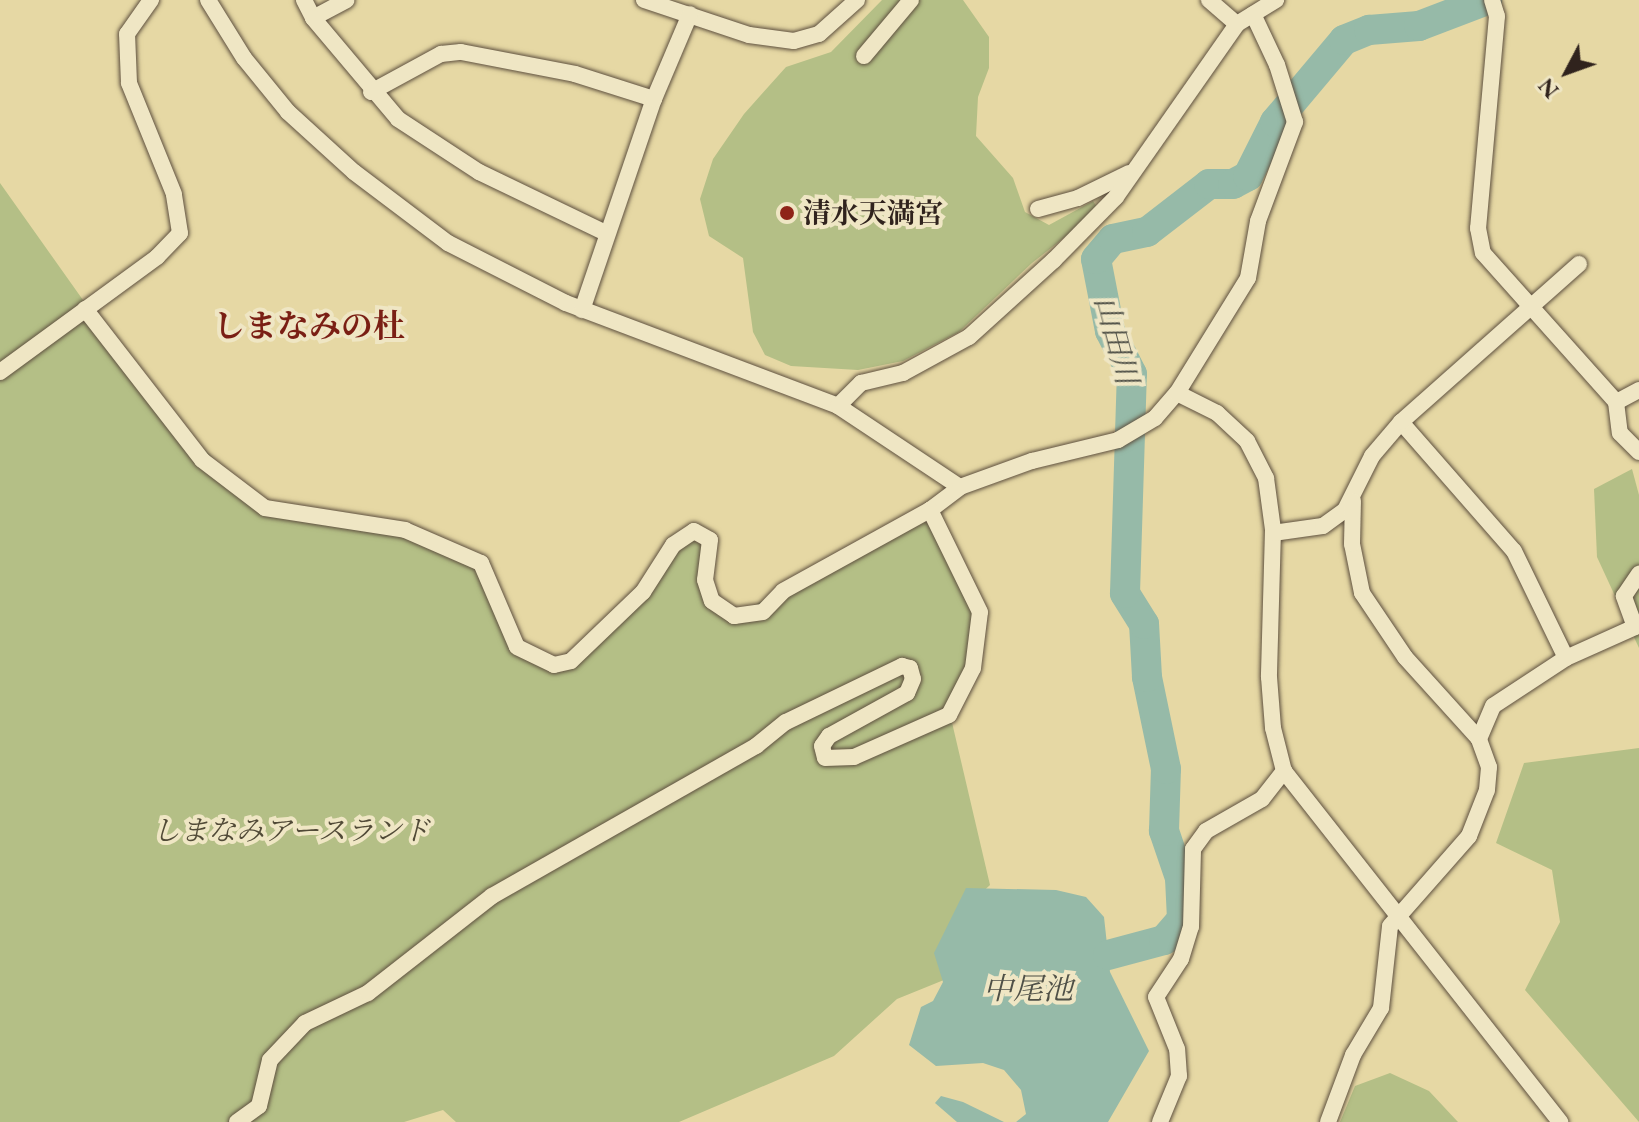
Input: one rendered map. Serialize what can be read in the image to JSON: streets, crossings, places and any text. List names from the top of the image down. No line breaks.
{"districts":["しまなみの杜"],"water":["山田川","中尾池"],"parks":["しまなみアースランド"],"places":["清水天満宮"],"north":"bottom left"}
